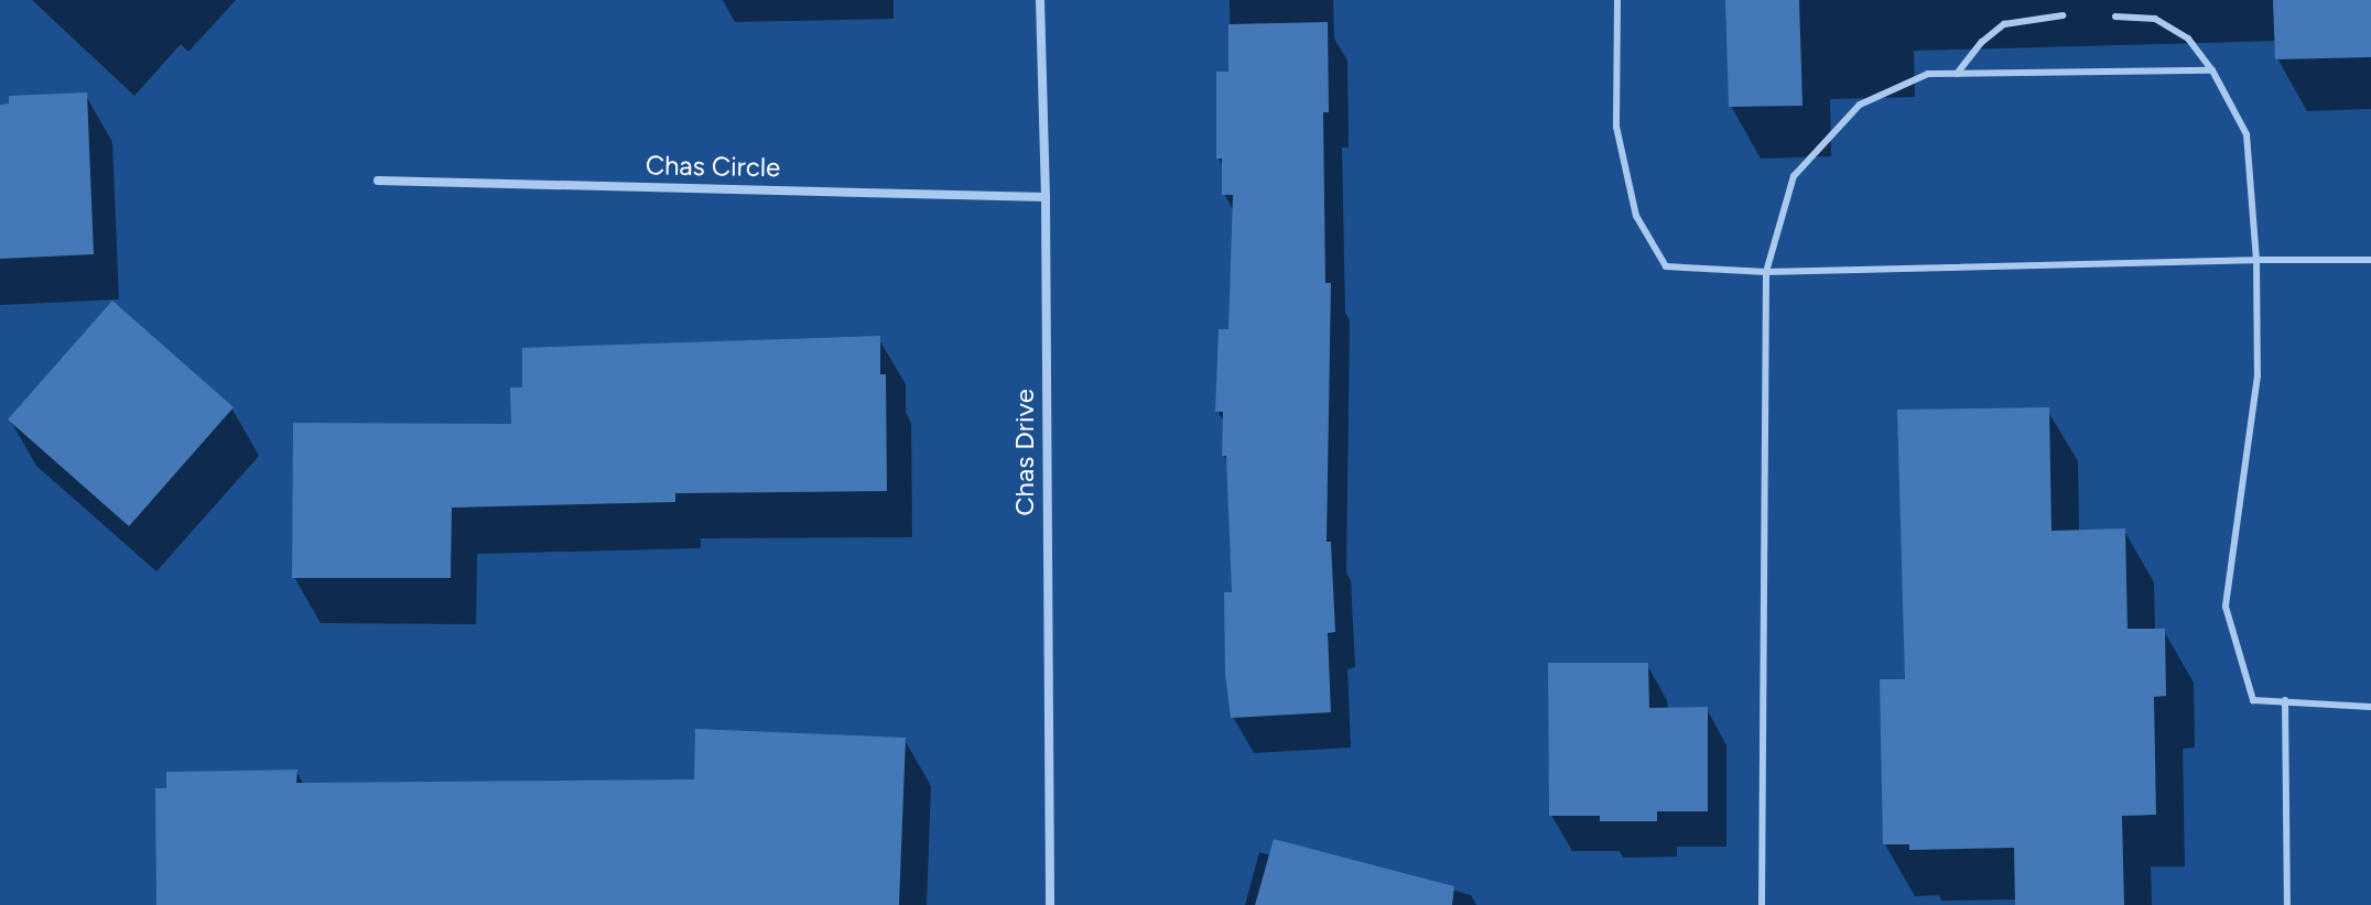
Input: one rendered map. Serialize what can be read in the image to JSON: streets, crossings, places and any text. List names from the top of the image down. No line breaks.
{"streets":{"street":["Chas Circle","Chas Drive"]},"crossings":[["Chas Circle","Chas Drive"]]}
